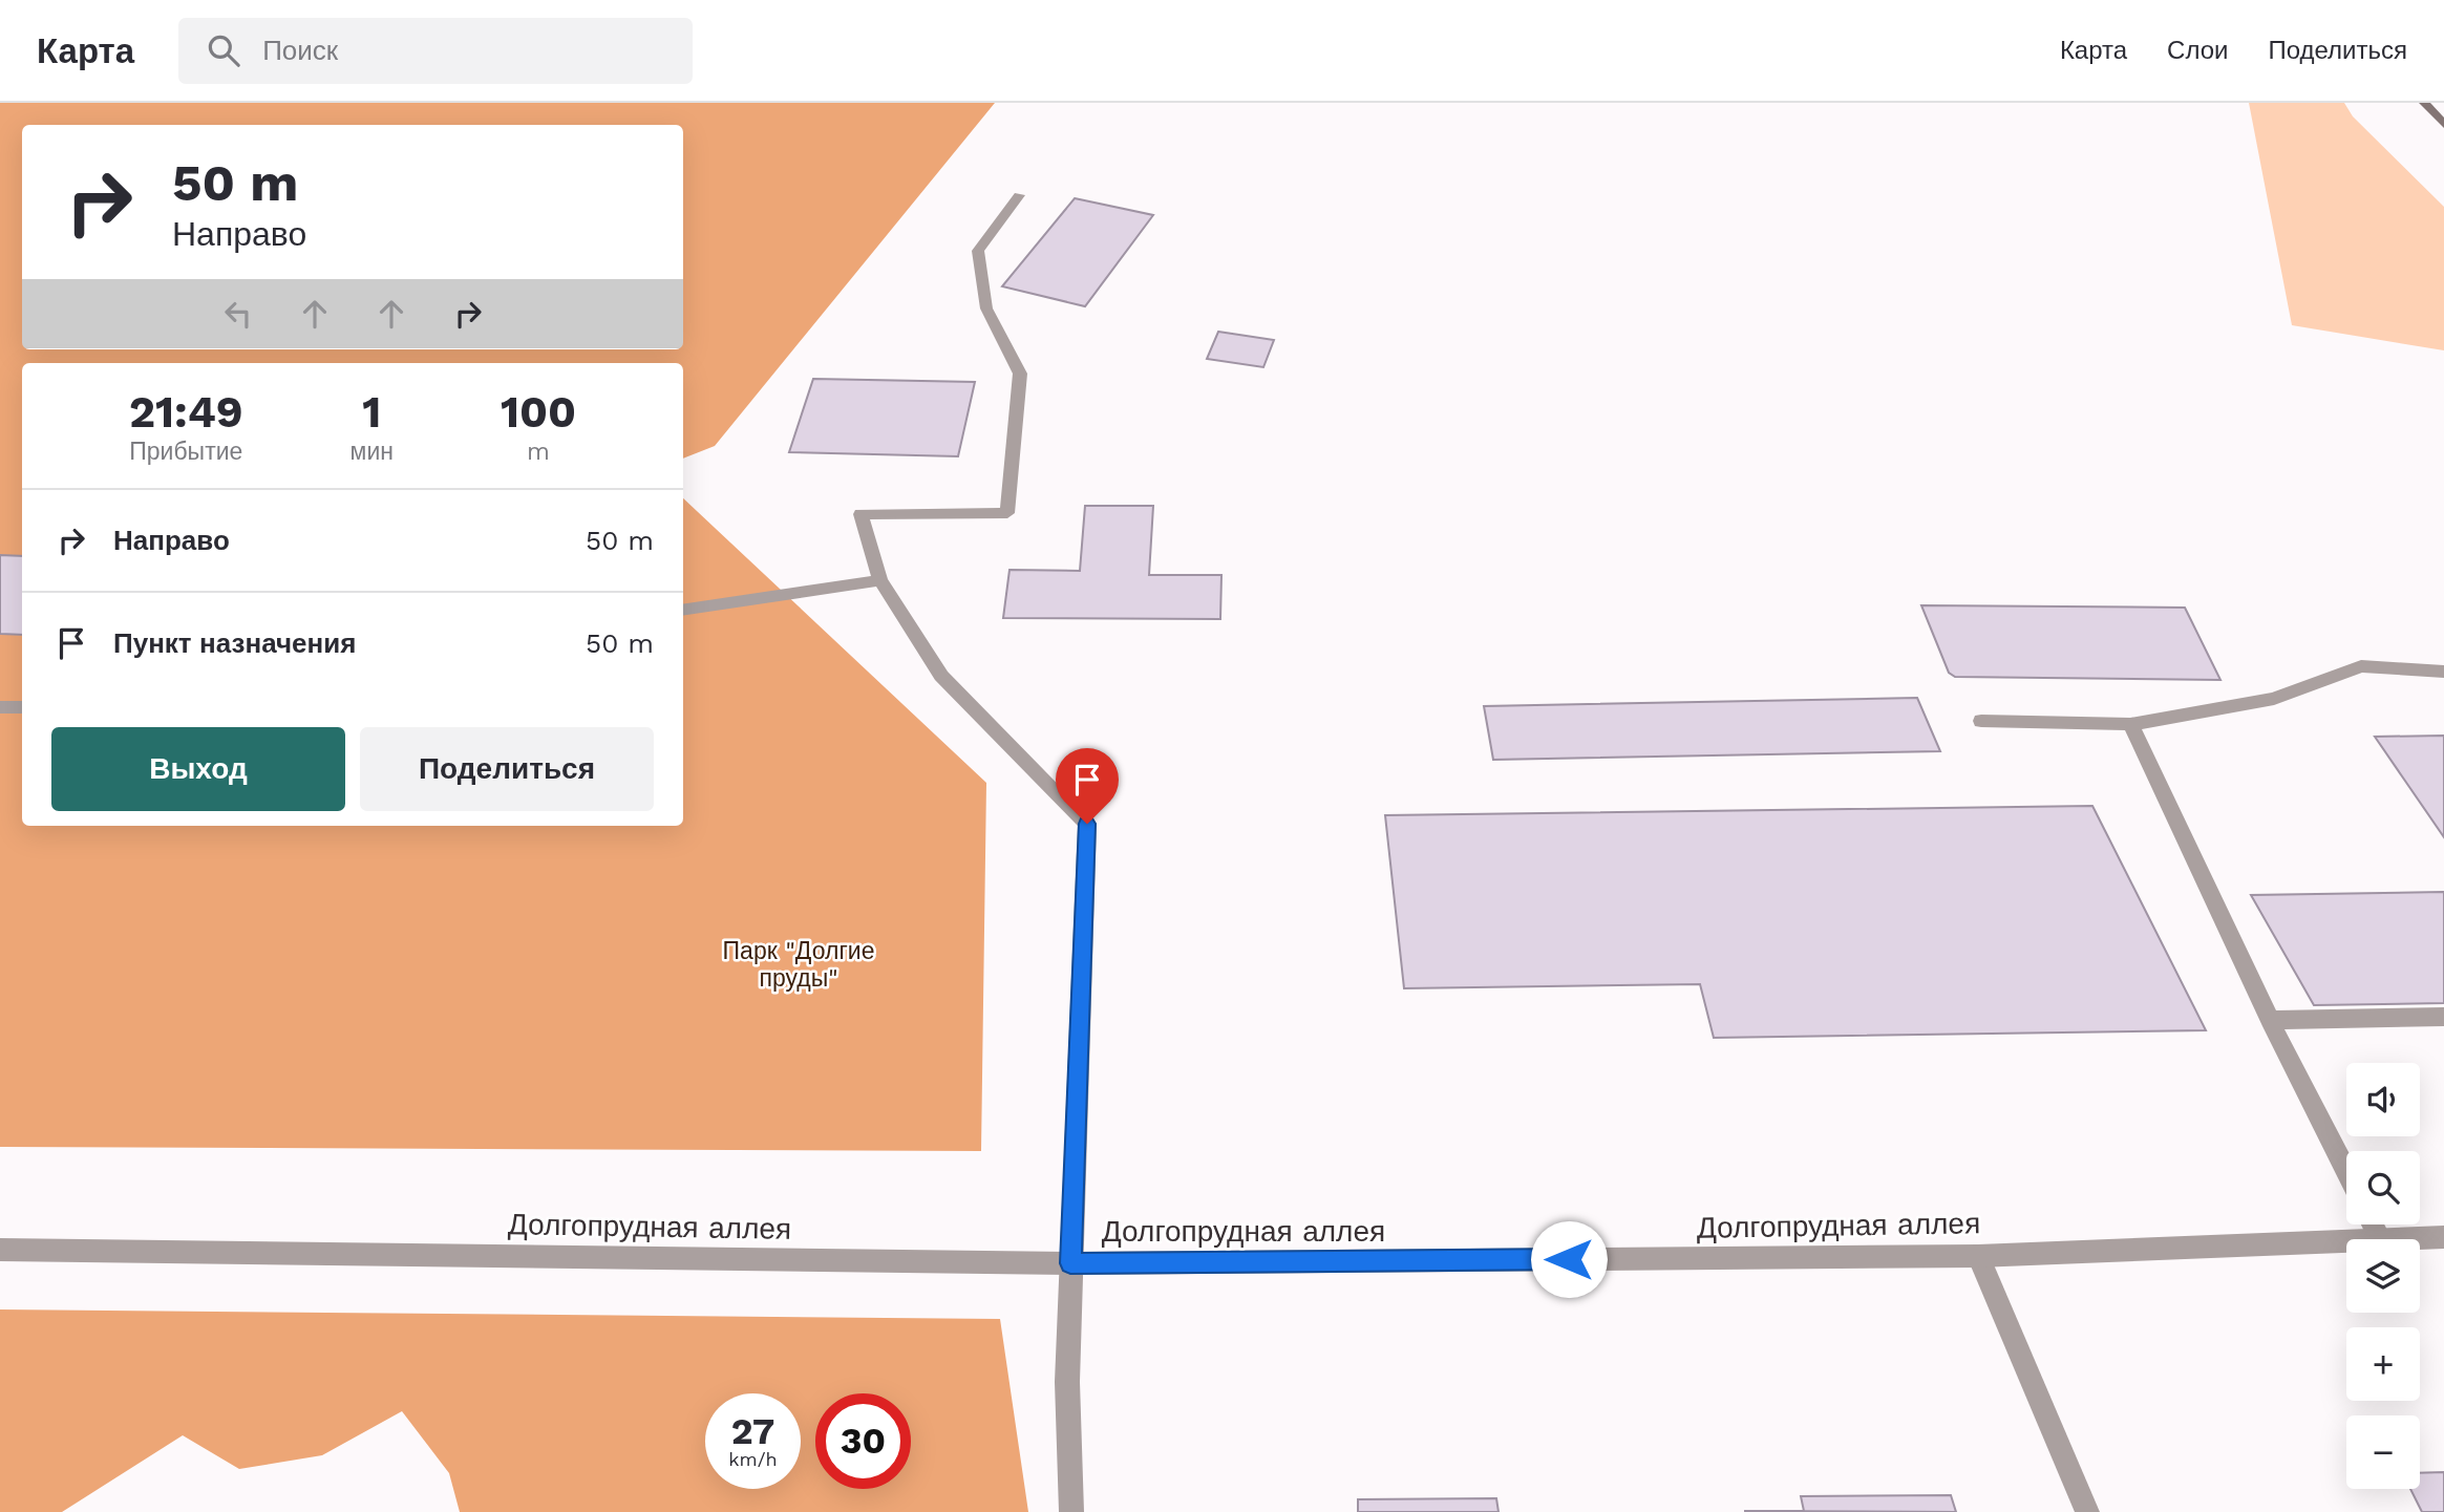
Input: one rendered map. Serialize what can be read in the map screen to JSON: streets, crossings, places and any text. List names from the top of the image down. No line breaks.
{"streets":{"street":["Долгопрудная аллея"]},"parks":["Парк \"Долгие пруды\""],"page":{"header":"Карта","search":"Поиск","nav":["Карта","Слои","Поделиться"],"turn":["50 m","Направо"],"eta":["21:49","Прибытие","1","мин","100","m"],"list":[{"name":"Направо","value":"50 m"},{"name":"Пункт назначения","value":"50 m"}],"buttons":["Выход","Поделиться"],"map_buttons":["+","−"],"speed":"27 km/h","limit":"30"}}
